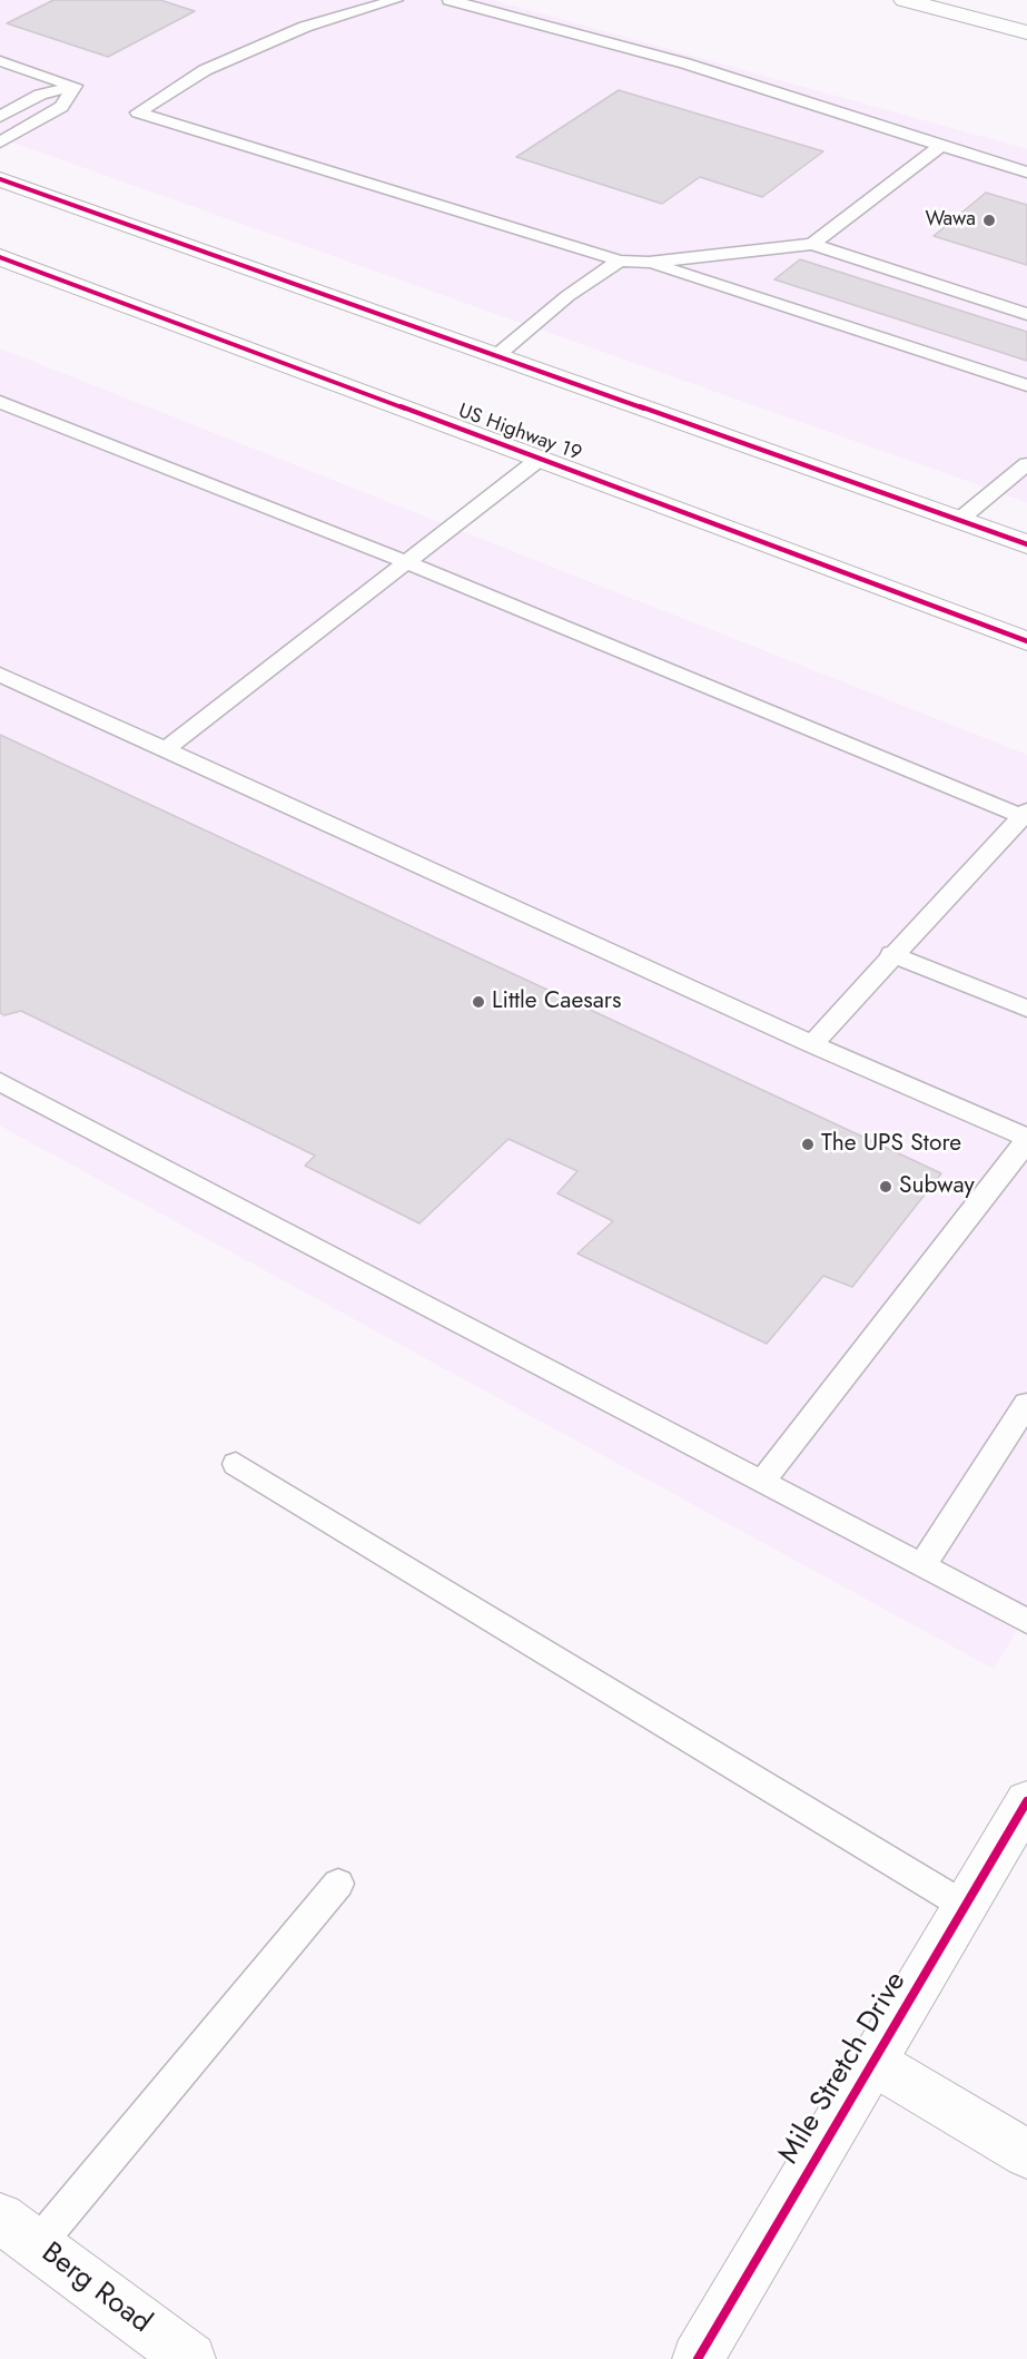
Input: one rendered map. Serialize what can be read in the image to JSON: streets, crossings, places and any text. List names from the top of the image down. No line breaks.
{"streets":{"main road":["US Highway 19","Mile Stretch Drive","Berg Road"]},"places":["Wawa","Little Caesars","The UPS Store","Subway"]}
